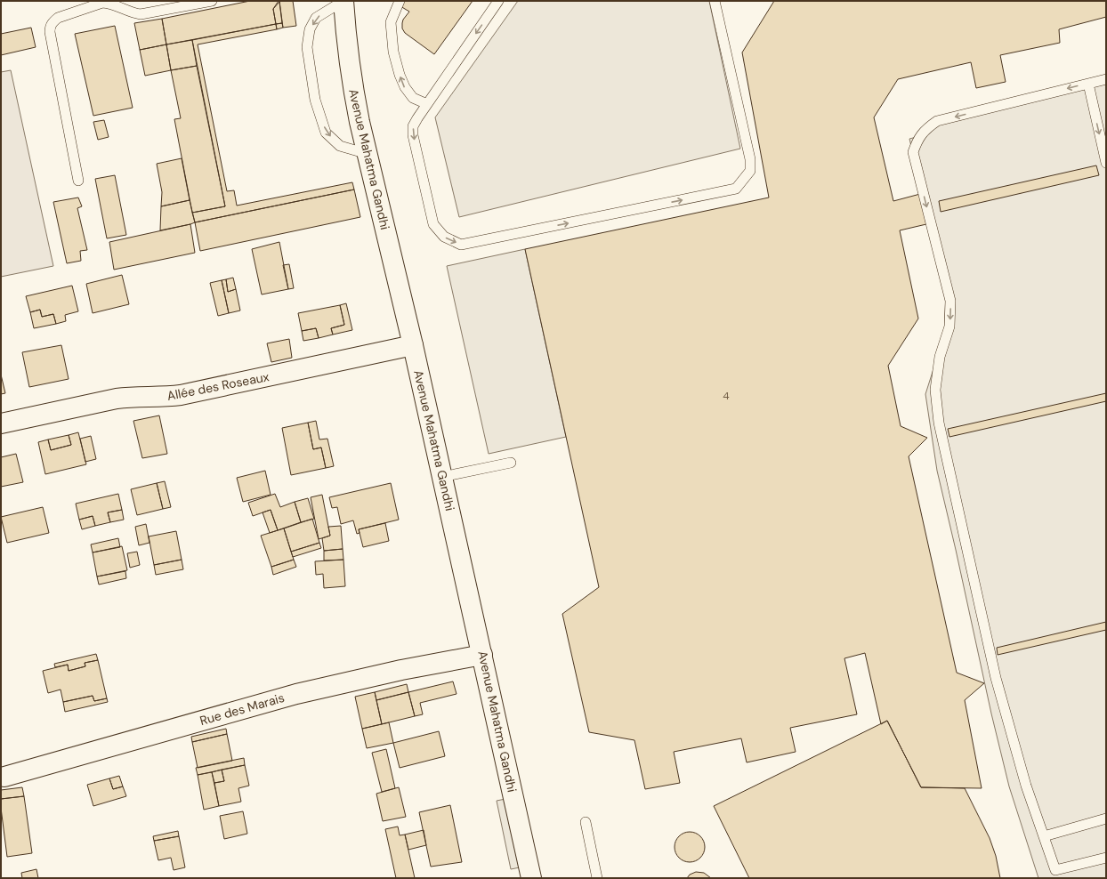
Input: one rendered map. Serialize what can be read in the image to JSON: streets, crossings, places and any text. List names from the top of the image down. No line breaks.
{"streets":{"street":["Avenue Mahatma Gandhi","Allée des Roseaux","Rue des Marais"]},"crossings":[["Avenue Mahatma Gandhi","Allée des Roseaux"],["Avenue Mahatma Gandhi","Rue des Marais"]],"house_numbers":["4"]}
